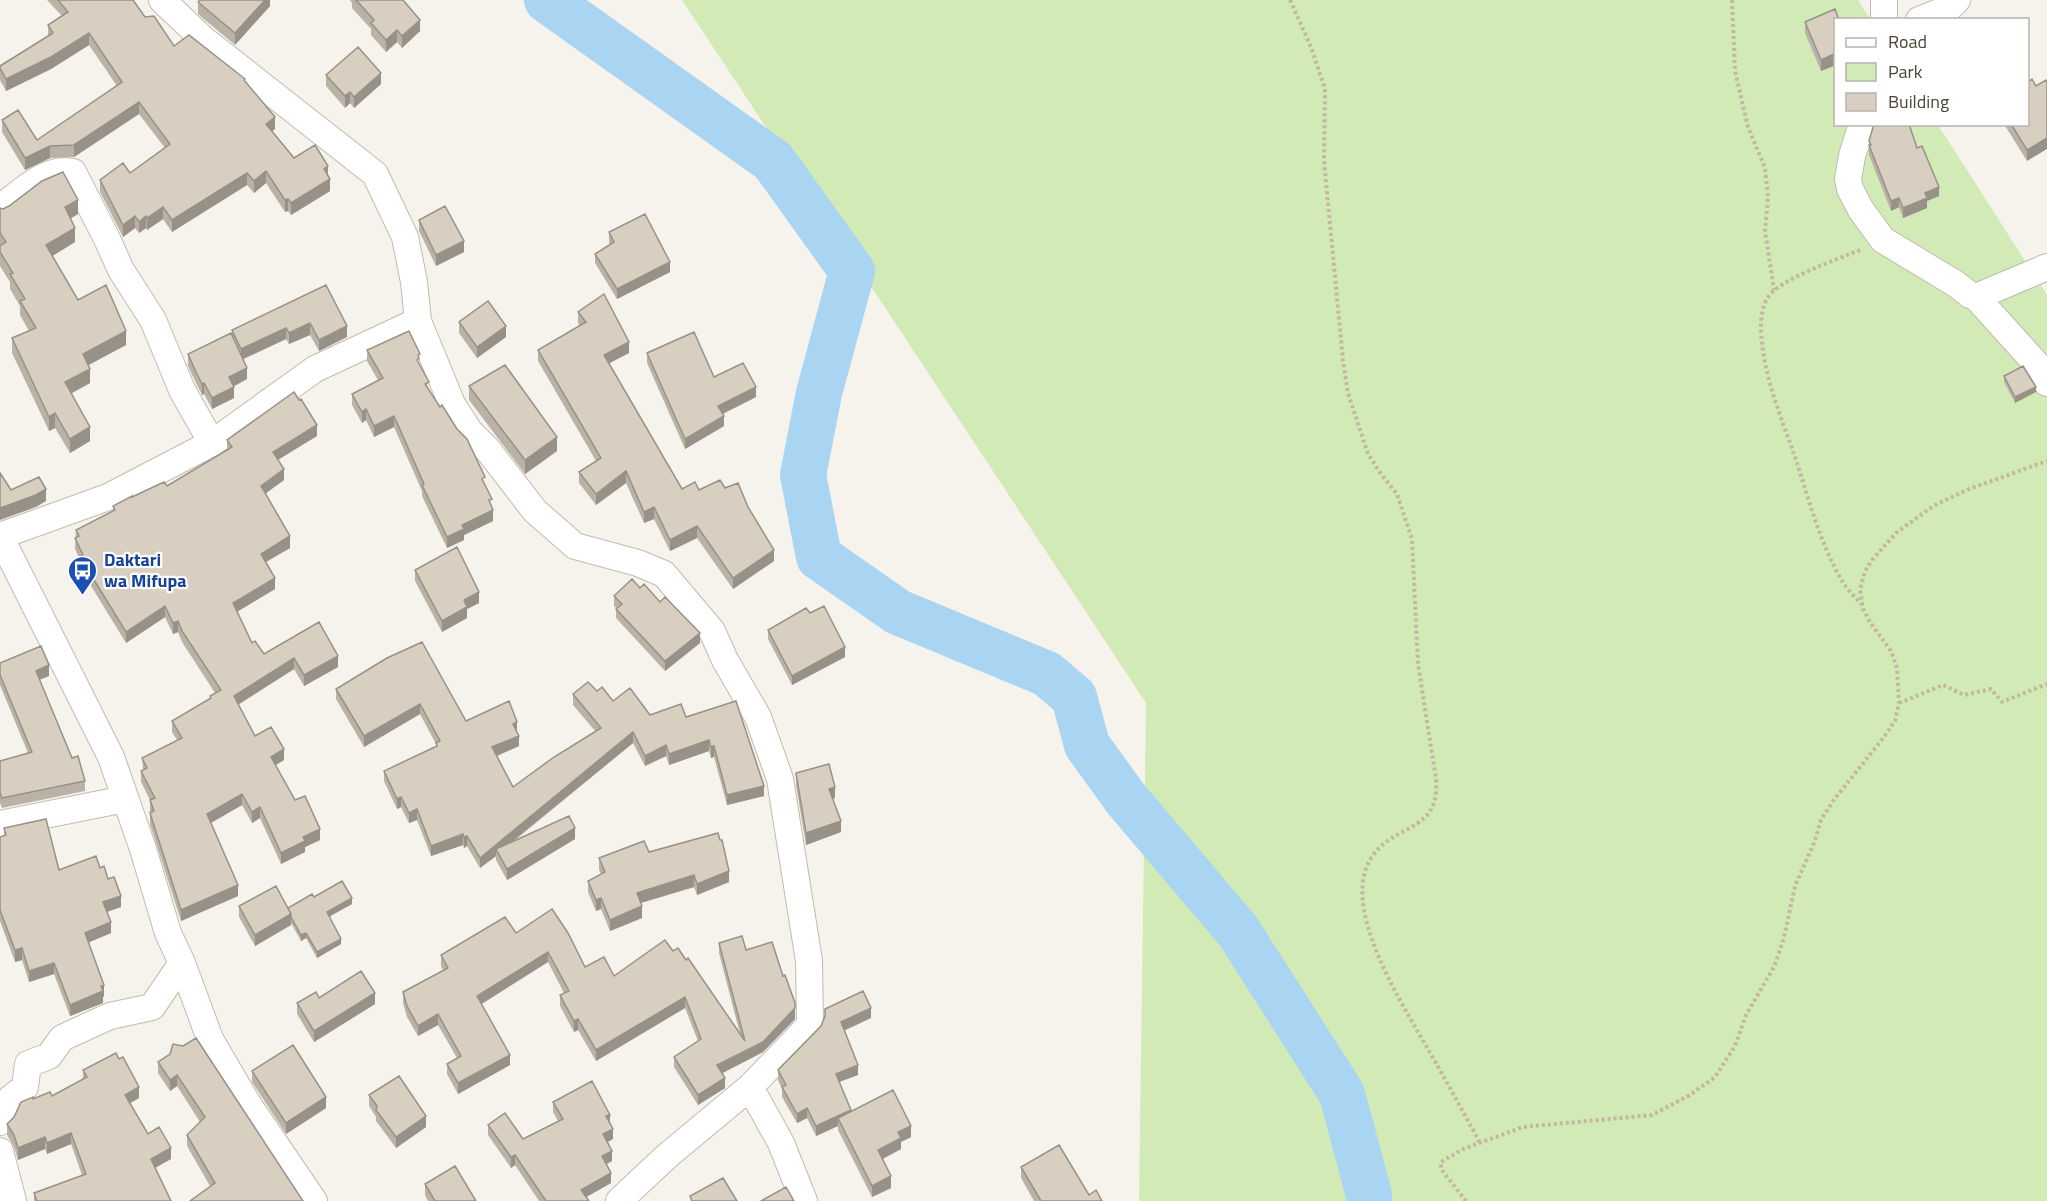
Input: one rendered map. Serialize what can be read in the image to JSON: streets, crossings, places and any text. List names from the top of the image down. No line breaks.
{"places":{"bus stop":["Daktari wa Mifupa"]},"legend":["Road","Park","Building"]}
